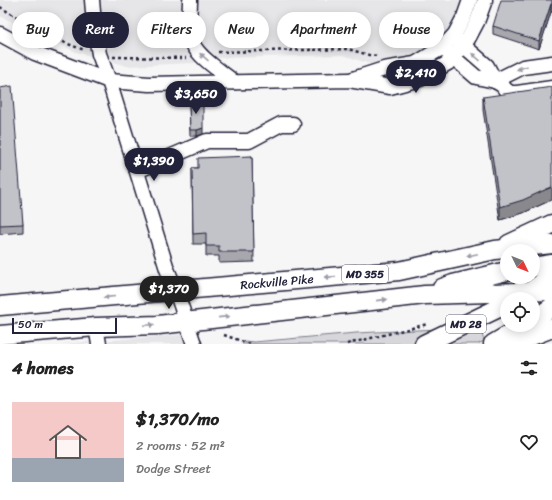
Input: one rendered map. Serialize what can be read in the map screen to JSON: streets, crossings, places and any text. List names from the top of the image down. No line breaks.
{"streets":{"main road":["MD 355","Rockville Pike","MD 28"]},"scale_bar":"50 m","north":"bottom right","page":{"chip":["Buy","Rent","Filters","New","Apartment","House"],"price":["$2,410","$3,650","$1,390","$1,370"],"scale":"50 m","heading":"4 homes","list":[{"name":"$1,370/mo","note":"2 rooms · 52 m² · Dodge Street"}]}}
